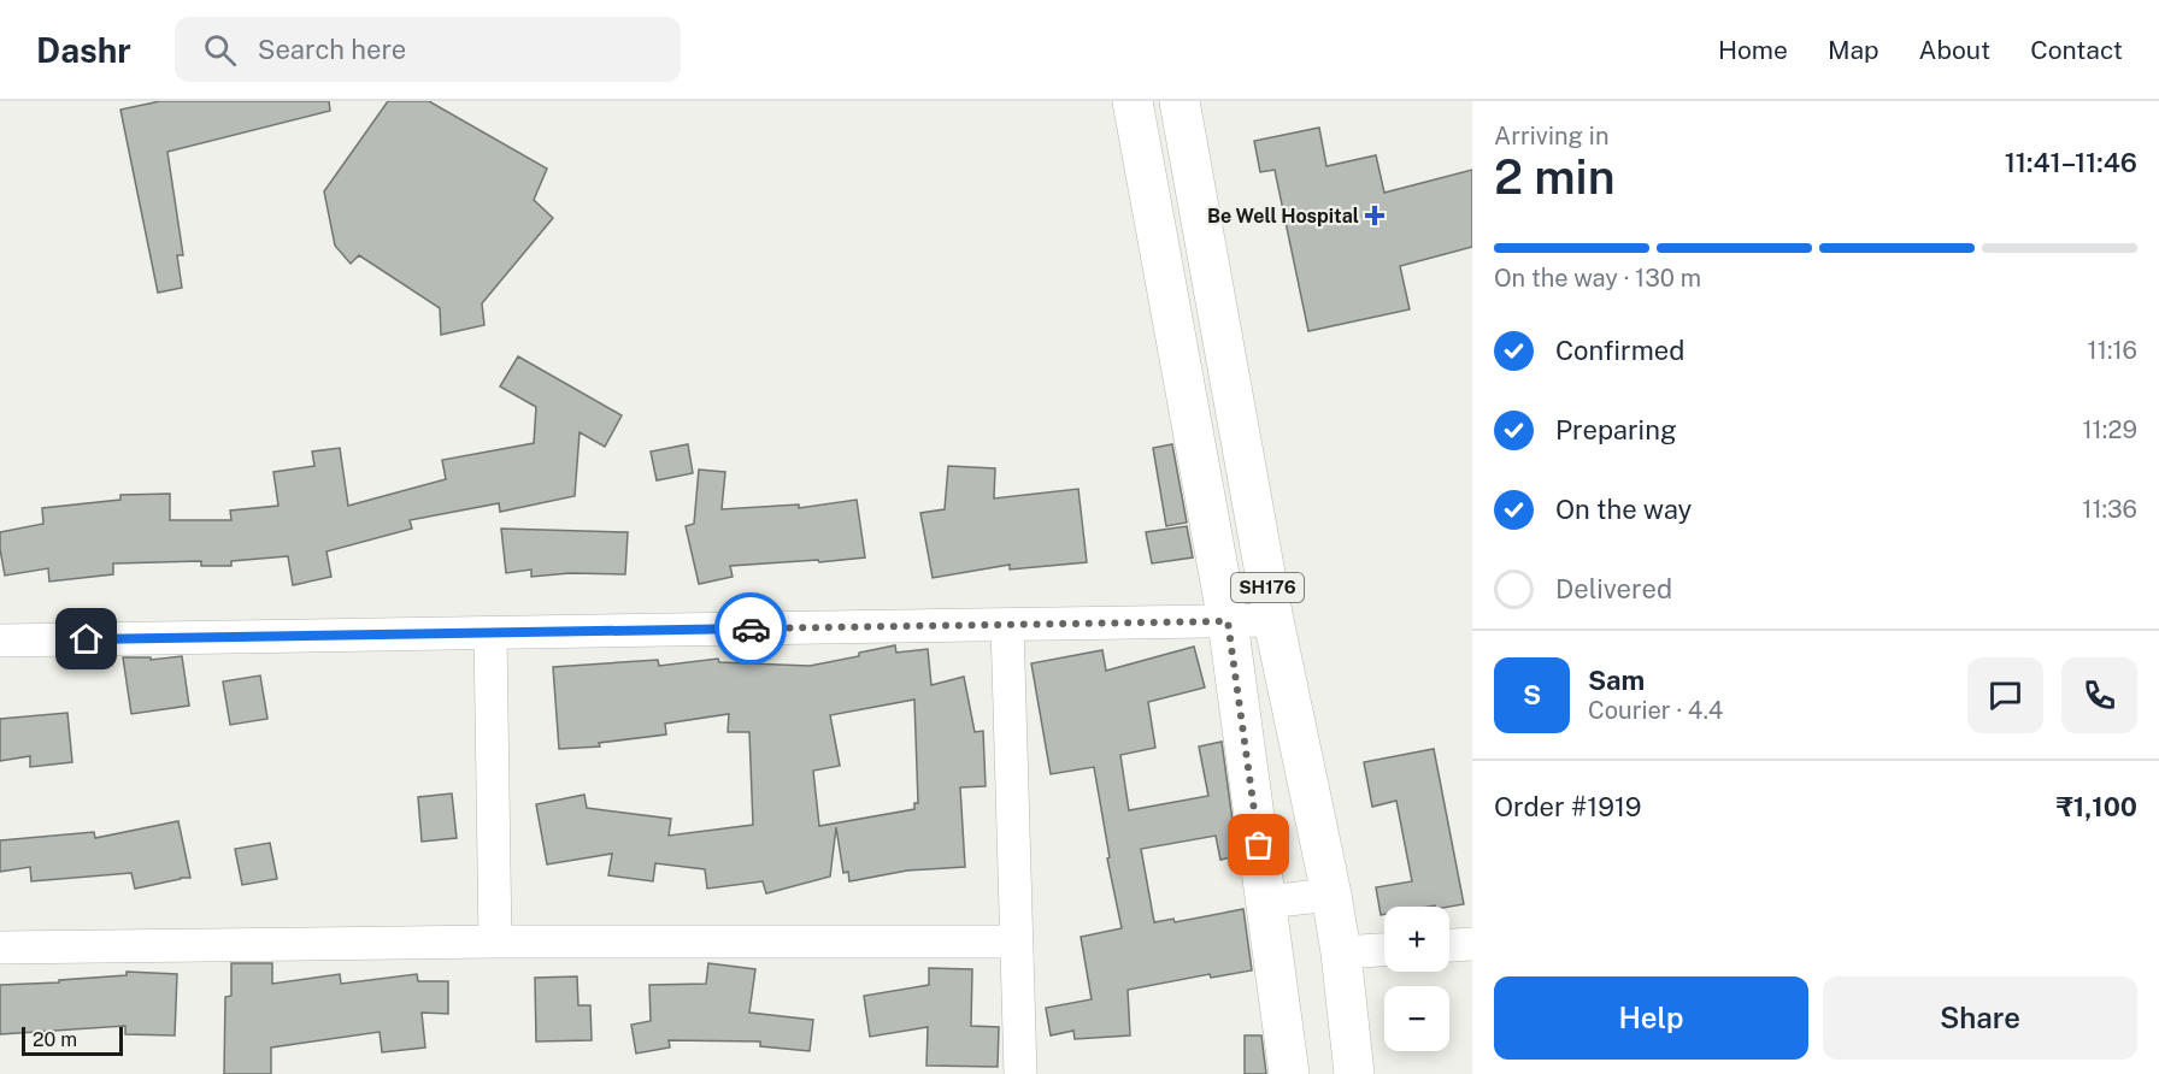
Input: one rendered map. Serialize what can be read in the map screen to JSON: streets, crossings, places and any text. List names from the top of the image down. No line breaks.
{"streets":{"main road":["SH176"]},"places":{"health":["Be Well Hospital"]},"scale_bar":"20 m","page":{"header":"Dashr","search":"Search here","nav":["Home","Map","About","Contact"],"heading":["2 min","Arriving in","11:41–11:46"],"panel":["Sam","Courier · 4.4","Order #1919","₹1,100"],"bar":"On the way · 130 m","list":[["Confirmed","11:16"],["Preparing","11:29"],["On the way","11:36"],"Delivered"],"round":"S","map_buttons":["+","−"],"buttons":["Help","Share"],"scale":"20 m"}}
